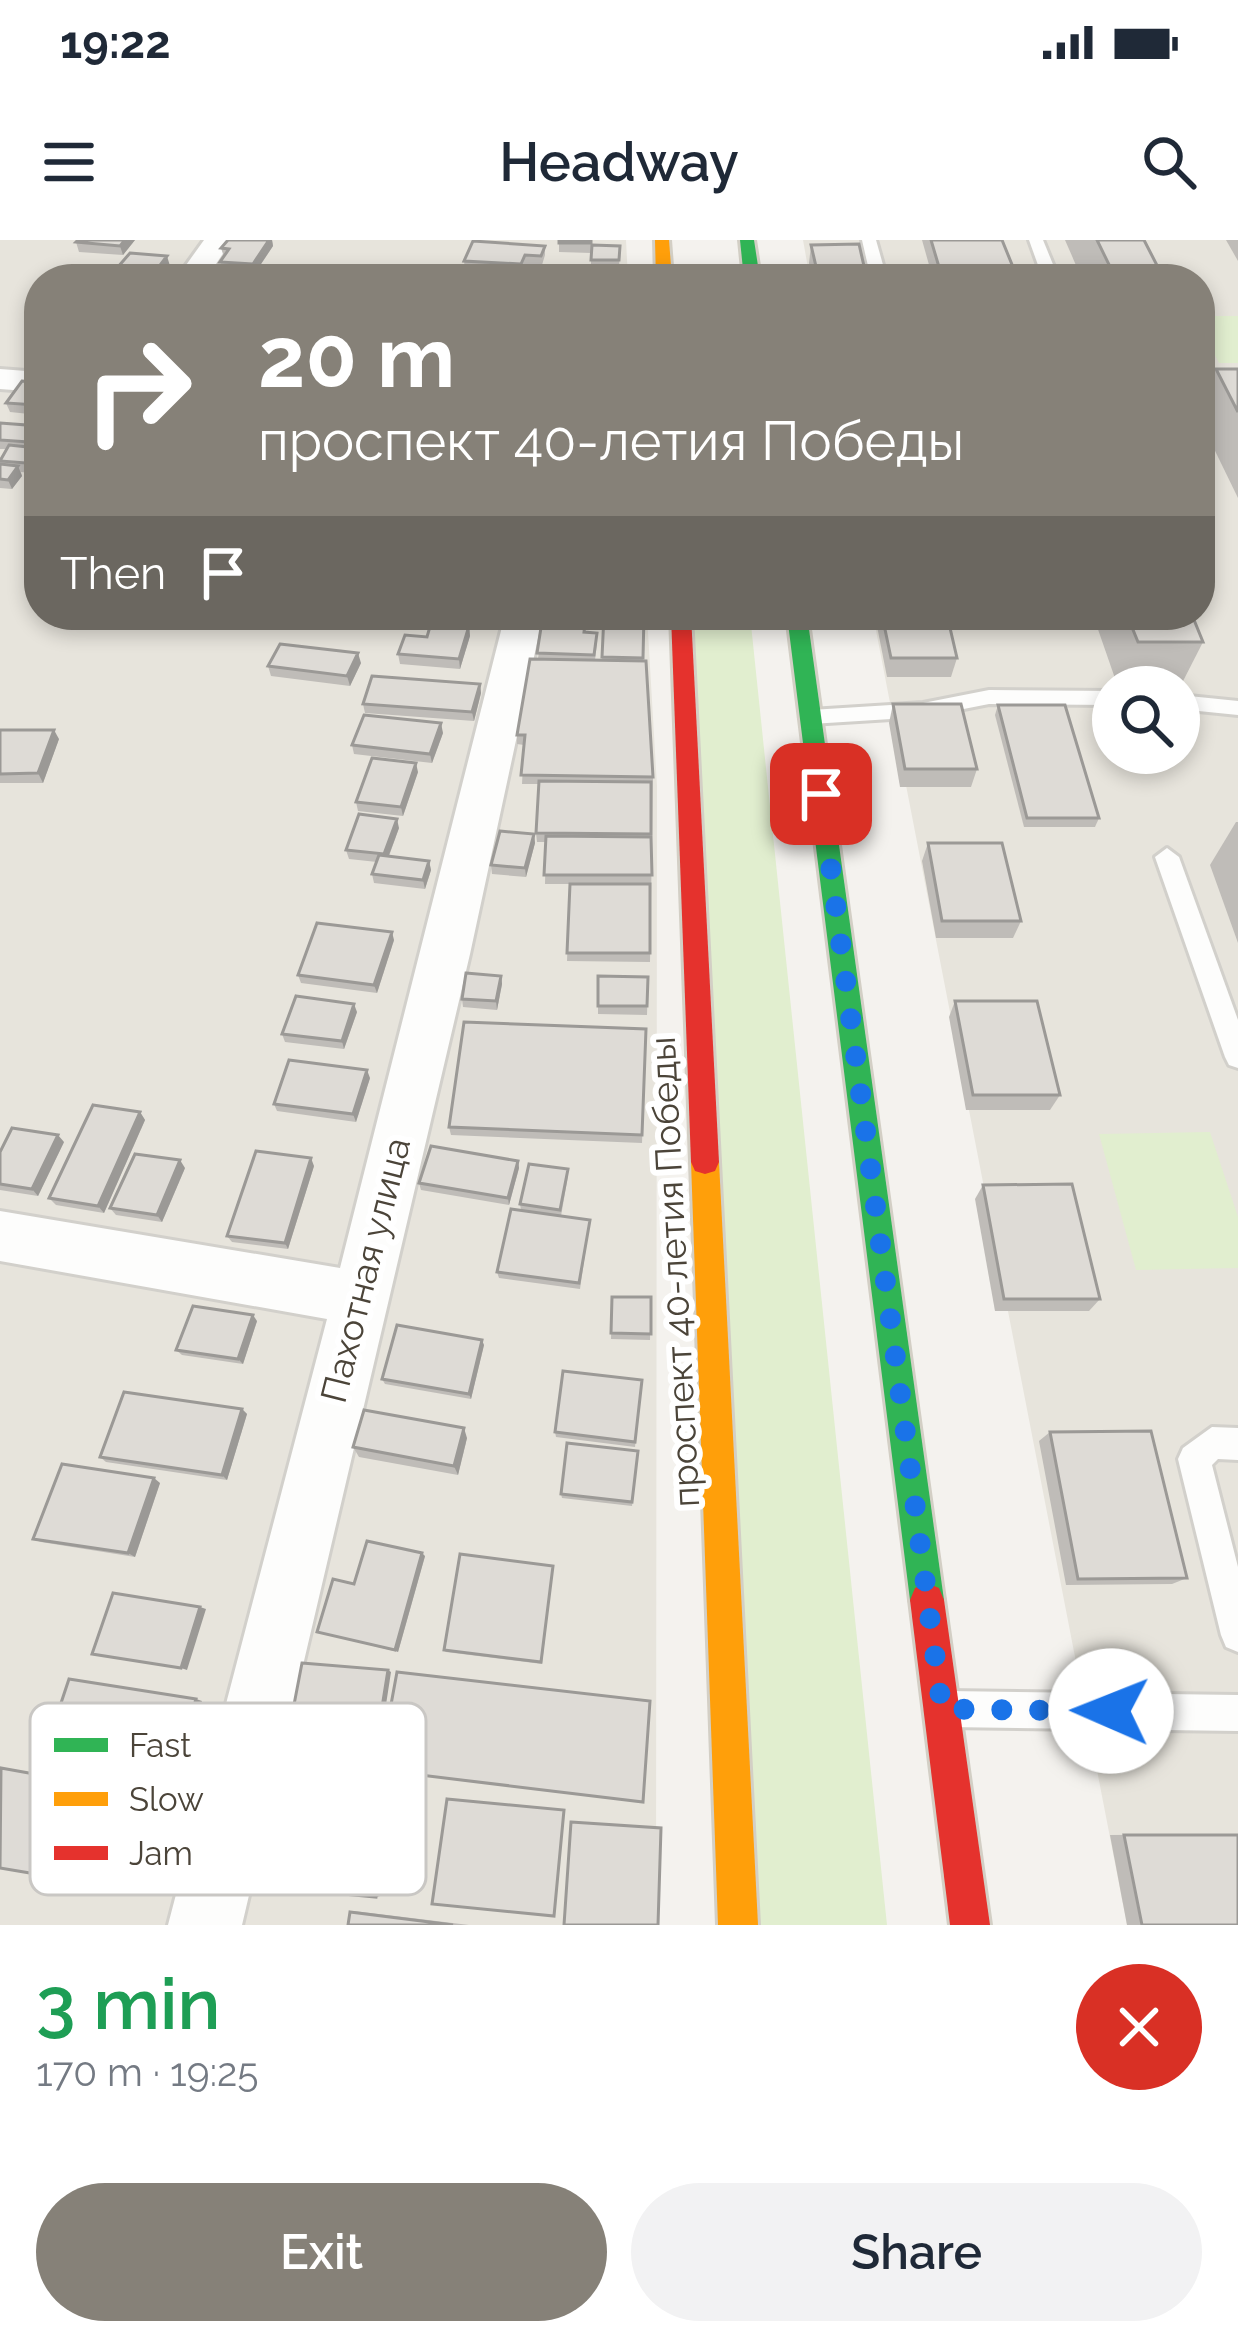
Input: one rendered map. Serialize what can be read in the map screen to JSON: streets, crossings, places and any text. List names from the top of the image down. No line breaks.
{"streets":{"main road":["проспект 40-летия Победы"],"street":["Пахотная улица"]},"legend":["Fast","Slow","Jam"],"page":{"status":"19:22","header":"Headway","turn":["20 m","проспект 40-летия Победы"],"then":"Then","heading":["3 min","170 m · 19:25"],"buttons":["Exit","Share"]}}
